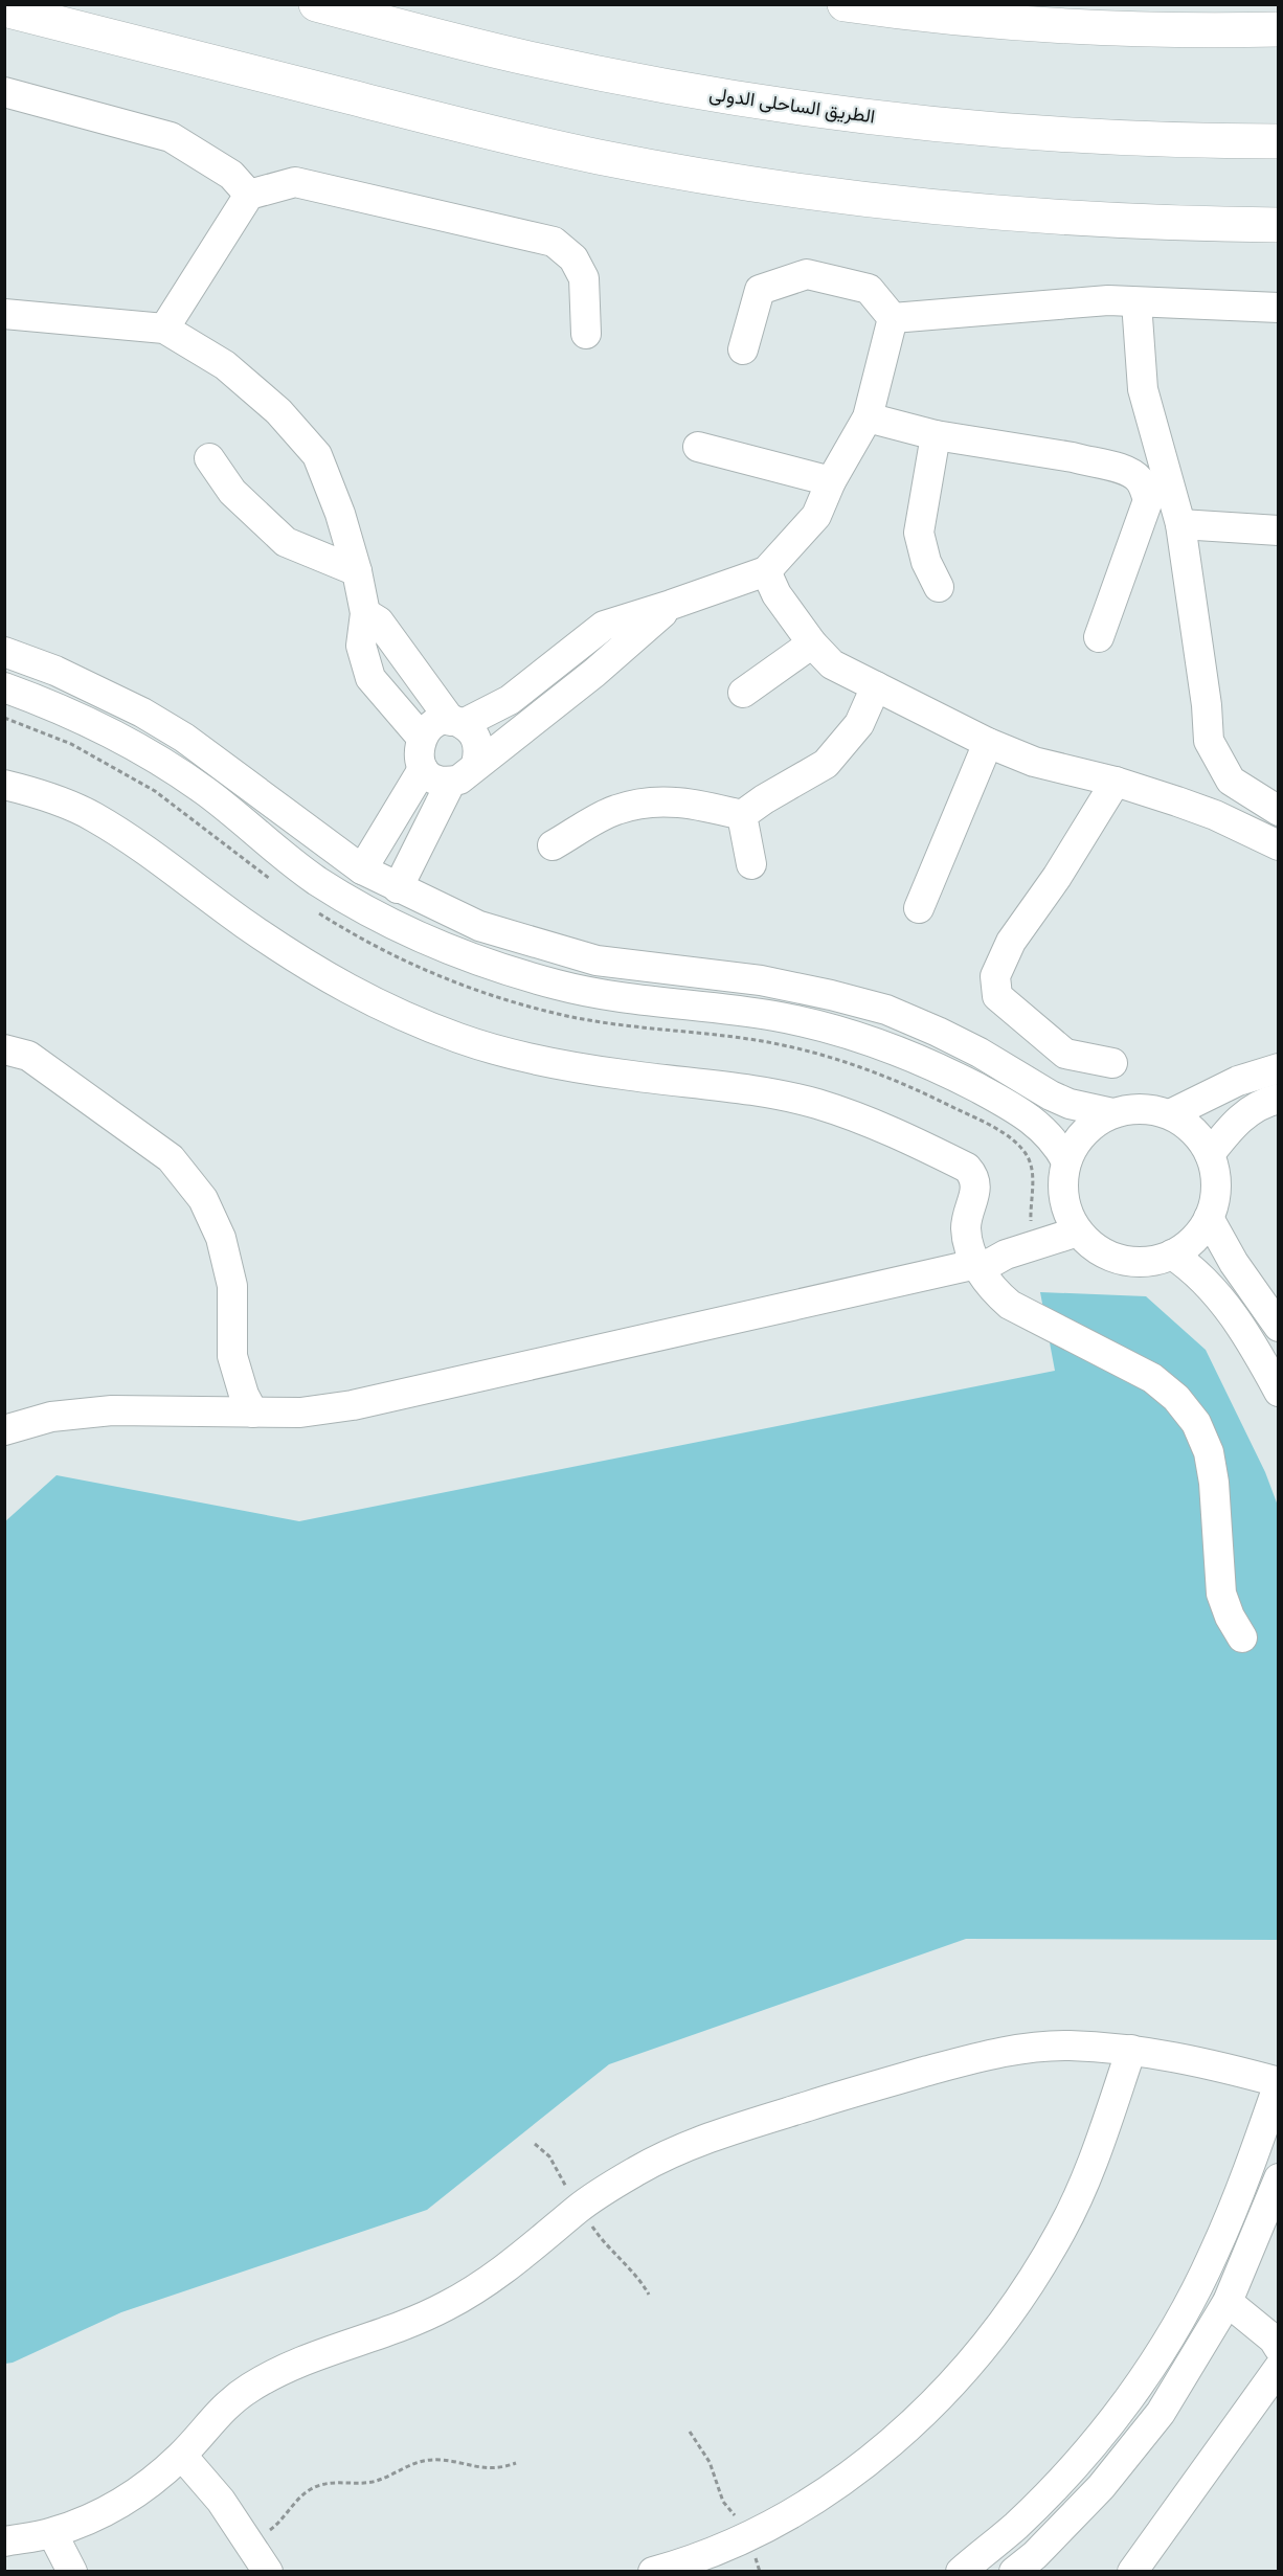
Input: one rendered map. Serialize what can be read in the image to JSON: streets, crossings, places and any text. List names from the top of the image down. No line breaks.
{"streets":{"main road":["الطريق الساحلى الدولى"]}}
